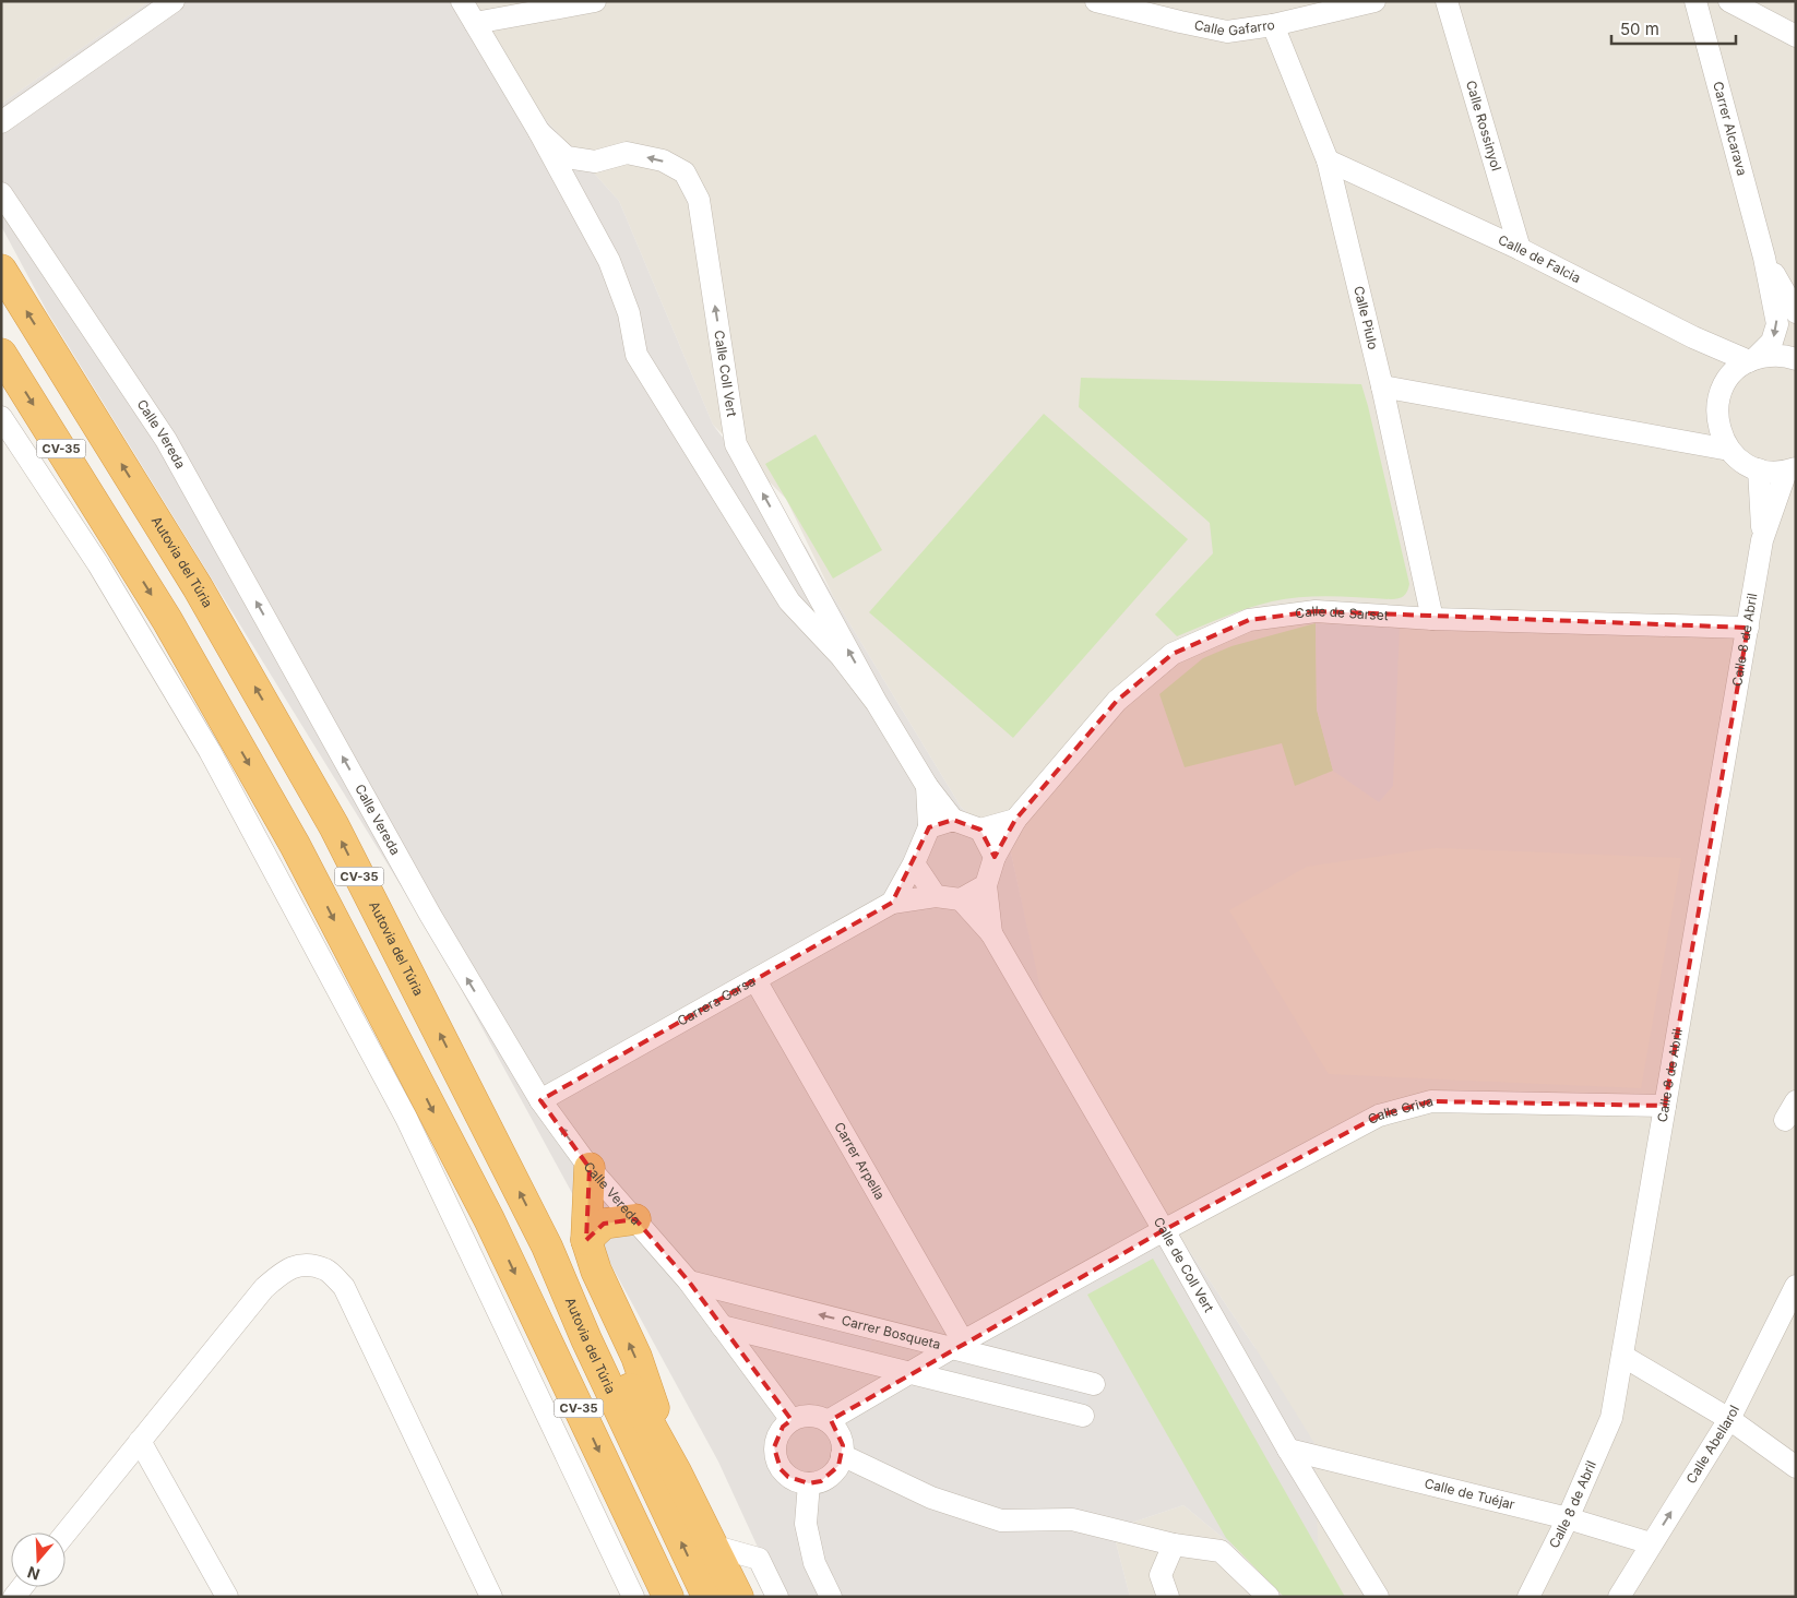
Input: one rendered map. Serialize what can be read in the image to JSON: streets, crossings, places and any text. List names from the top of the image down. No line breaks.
{"streets":{"highway":["CV-35","Autovia del Túria"],"street":["Calle Gafarro","Calle Rossinyol","Carrer Alcarava","Calle de Falcia","Calle Piulo","Calle Coll Vert","Calle Vereda","Calle de Sarset","Calle 8 de Abril","Carrera Garsa","Calle Griva","Carrer Arpella","Calle de Coll Vert","Carrer Bosqueta","Calle Abellarol","Calle de Tuéjar"]},"crossings":[["Calle Gafarro","Calle Piulo"],["Calle Rossinyol","Calle de Falcia"],["Carrer Alcarava","Calle de Falcia"],["Calle de Falcia","Calle Piulo"],["Calle Piulo","Calle de Sarset"],["Calle Coll Vert","Calle de Sarset"],["Calle Coll Vert","Carrera Garsa"],["Calle Coll Vert","Calle de Coll Vert"],["Calle Vereda","Carrera Garsa"],["Calle Vereda","Calle Griva"],["Calle Vereda","Carrer Bosqueta"],["Calle de Sarset","Calle 8 de Abril"],["Calle de Sarset","Carrera Garsa"],["Calle de Sarset","Calle de Coll Vert"],["Calle 8 de Abril","Calle Griva"],["Calle 8 de Abril","Calle de Tuéjar"],["Carrera Garsa","Carrer Arpella"],["Carrera Garsa","Calle de Coll Vert"],["Calle Griva","Carrer Arpella"],["Calle Griva","Calle de Coll Vert"],["Calle Griva","Carrer Bosqueta"],["Carrer Arpella","Carrer Bosqueta"],["Calle de Coll Vert","Calle de Tuéjar"],["Calle Abellarol","Calle de Tuéjar"]],"one_way":["Calle Abellarol"],"scale_bar":"50 m","north":"bottom"}
